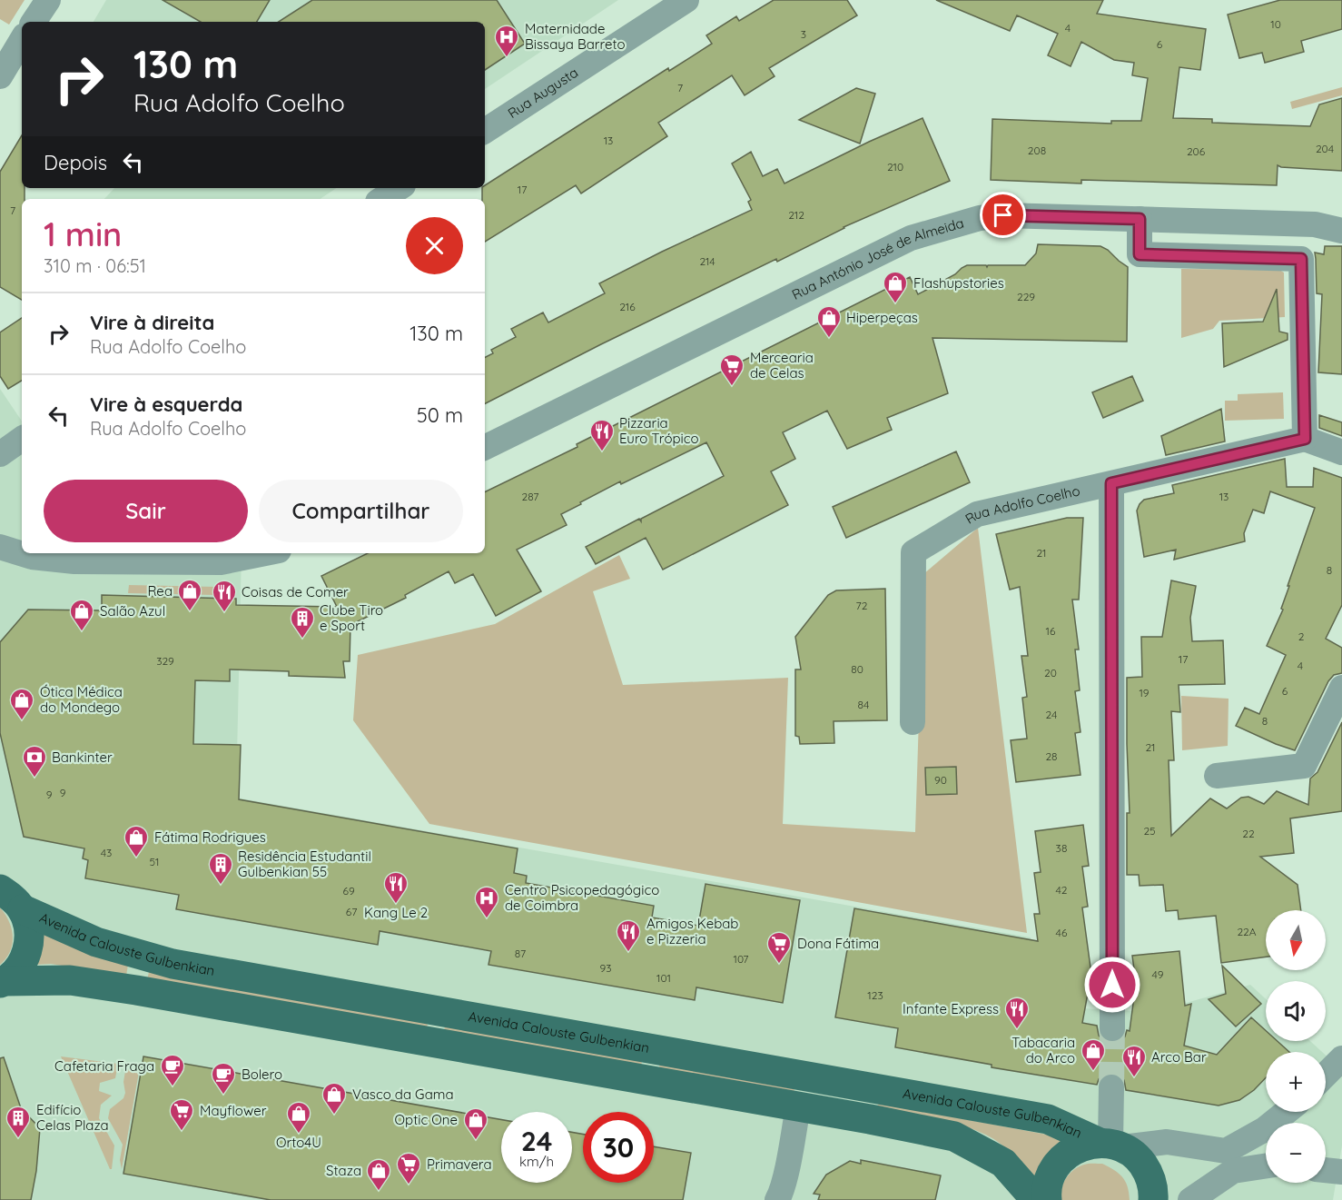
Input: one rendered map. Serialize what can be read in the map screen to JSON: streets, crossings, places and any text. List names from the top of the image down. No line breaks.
{"streets":{"main road":["Avenida Calouste Gulbenkian"],"street":["Rua Augusta","Rua António José de Almeida","Rua Adolfo Coelho"]},"places":{"hospital":["Maternidade Bissaya Barreto","Centro Psicopedagógico de Coimbra"],"shop":["Flashupstories","Hiperpeças","Rea","Salão Azul","Ótica Médica do Mondego","Fátima Rodrigues","Tabacaria do Arco","Vasco da Gama","Orto4U","Optic One","Staza"],"supermarket":["Mercearia de Celas","Dona Fátima","Mayflower","Primavera"],"restaurant":["Pizzaria Euro Trópico","Coisas de Comer","Kang Le 2","Amigos Kebab e Pizzeria","Infante Express","Arco Bar"],"building":["Clube Tiro e Sport","Residência Estudantil Gulbenkian 55","Edifício Celas Plaza"],"bank":["Bankinter"],"cafe":["Cafetaria Fraga","Bolero"]},"house_numbers":["10","4","3","6","7","13","204","208","206","210","17","7","212","214","229","216","287","13","21","8","72","16","2","17","329","4","80","20","6","19","84","24","8","21","28","90","9","9","25","22","38","43","51","42","69","67","22A","46","87","107","93","49","101","123"],"north":"bottom","page":{"turn":["130 m","Rua Adolfo Coelho"],"then":"Depois","heading":["1 min","310 m · 06:51"],"list":[{"name":"Vire à direita","note":"Rua Adolfo Coelho","value":"130 m"},{"name":"Vire à esquerda","note":"Rua Adolfo Coelho","value":"50 m"}],"buttons":["Sair","Compartilhar"],"map_buttons":["+","−"],"speed":"24 km/h","limit":"30"}}
